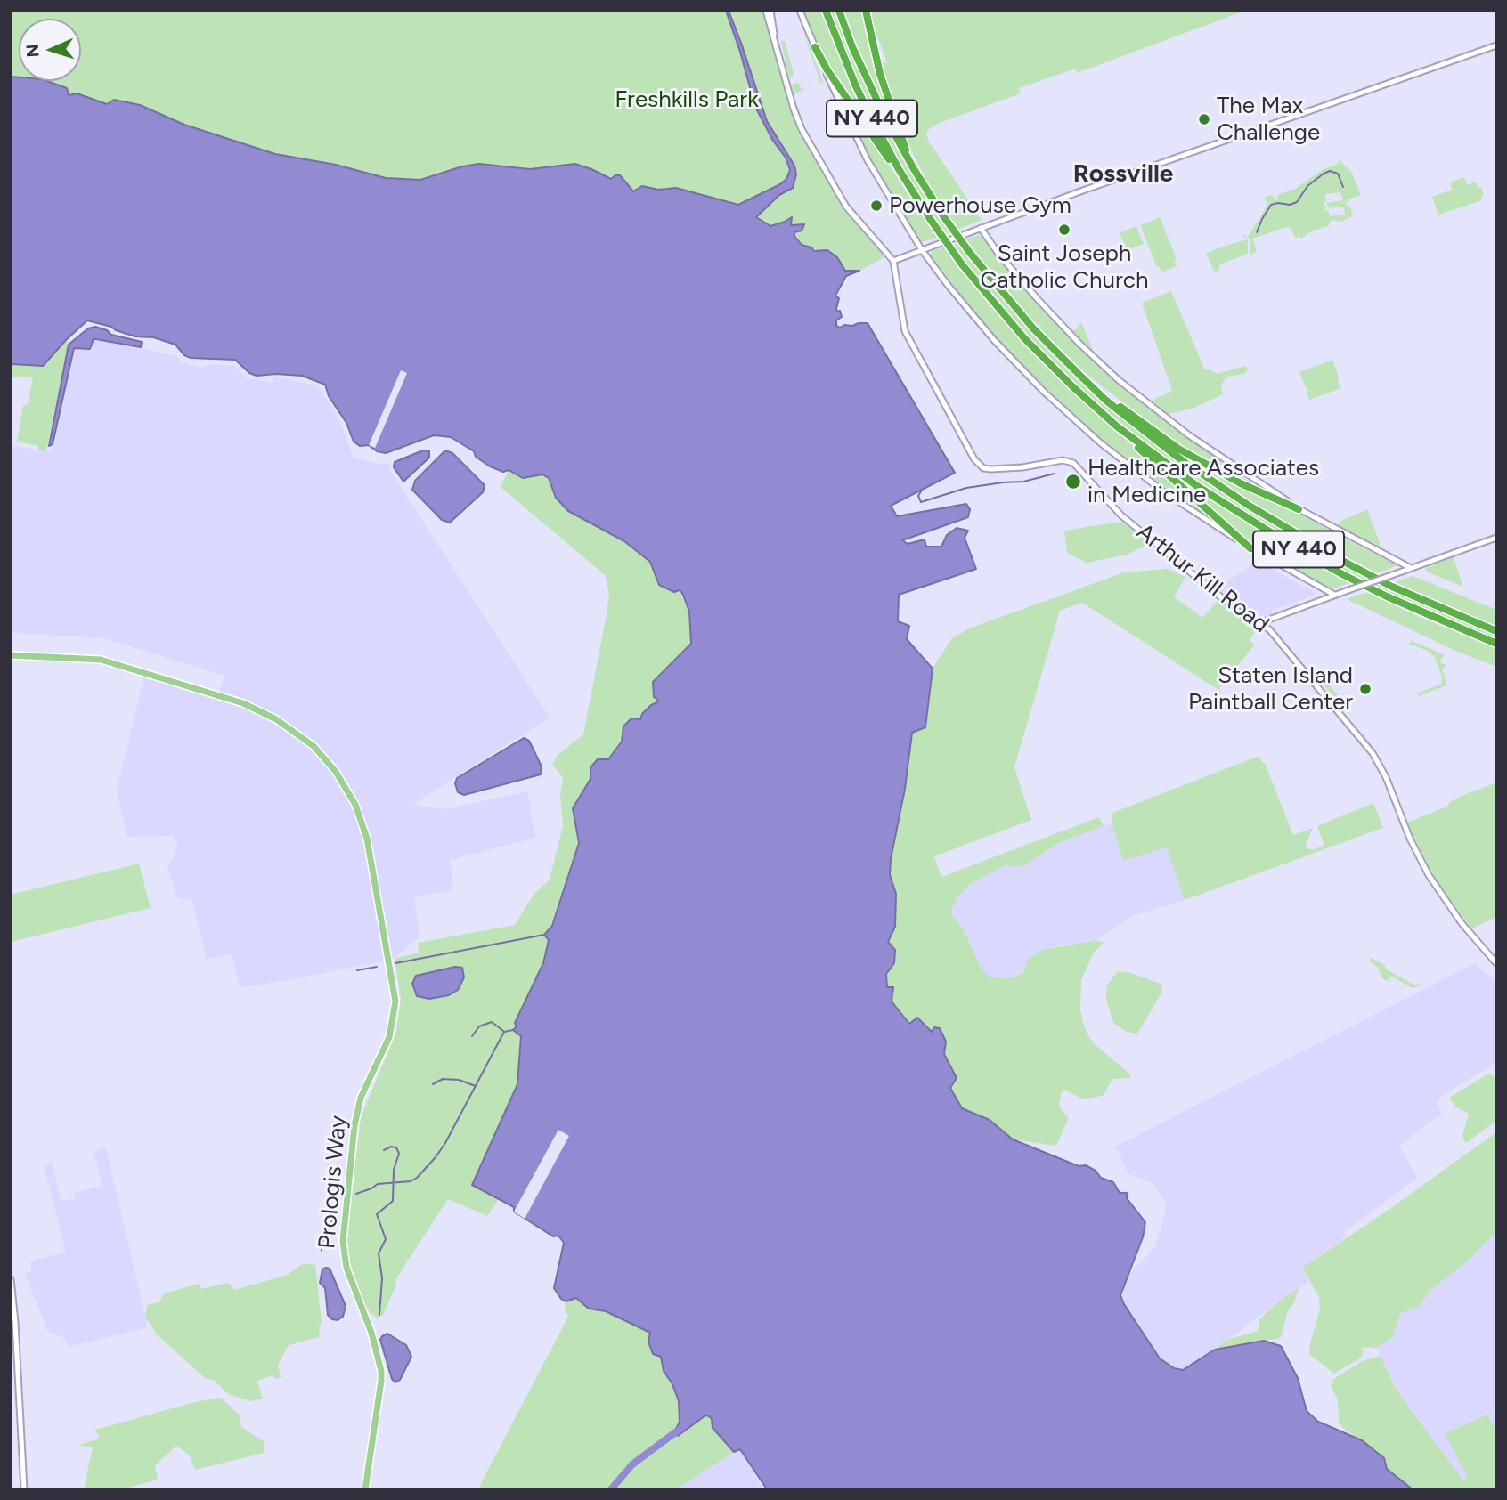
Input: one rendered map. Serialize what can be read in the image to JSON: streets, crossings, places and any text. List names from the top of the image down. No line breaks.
{"streets":{"highway":["NY 440"],"main road":["Prologis Way"],"street":["Arthur Kill Road"]},"districts":["Rossville"],"parks":["Freshkills Park"],"places":["The Max Challenge","Powerhouse Gym","Saint Joseph Catholic Church","Healthcare Associates in Medicine","Staten Island Paintball Center"],"north":"left"}
